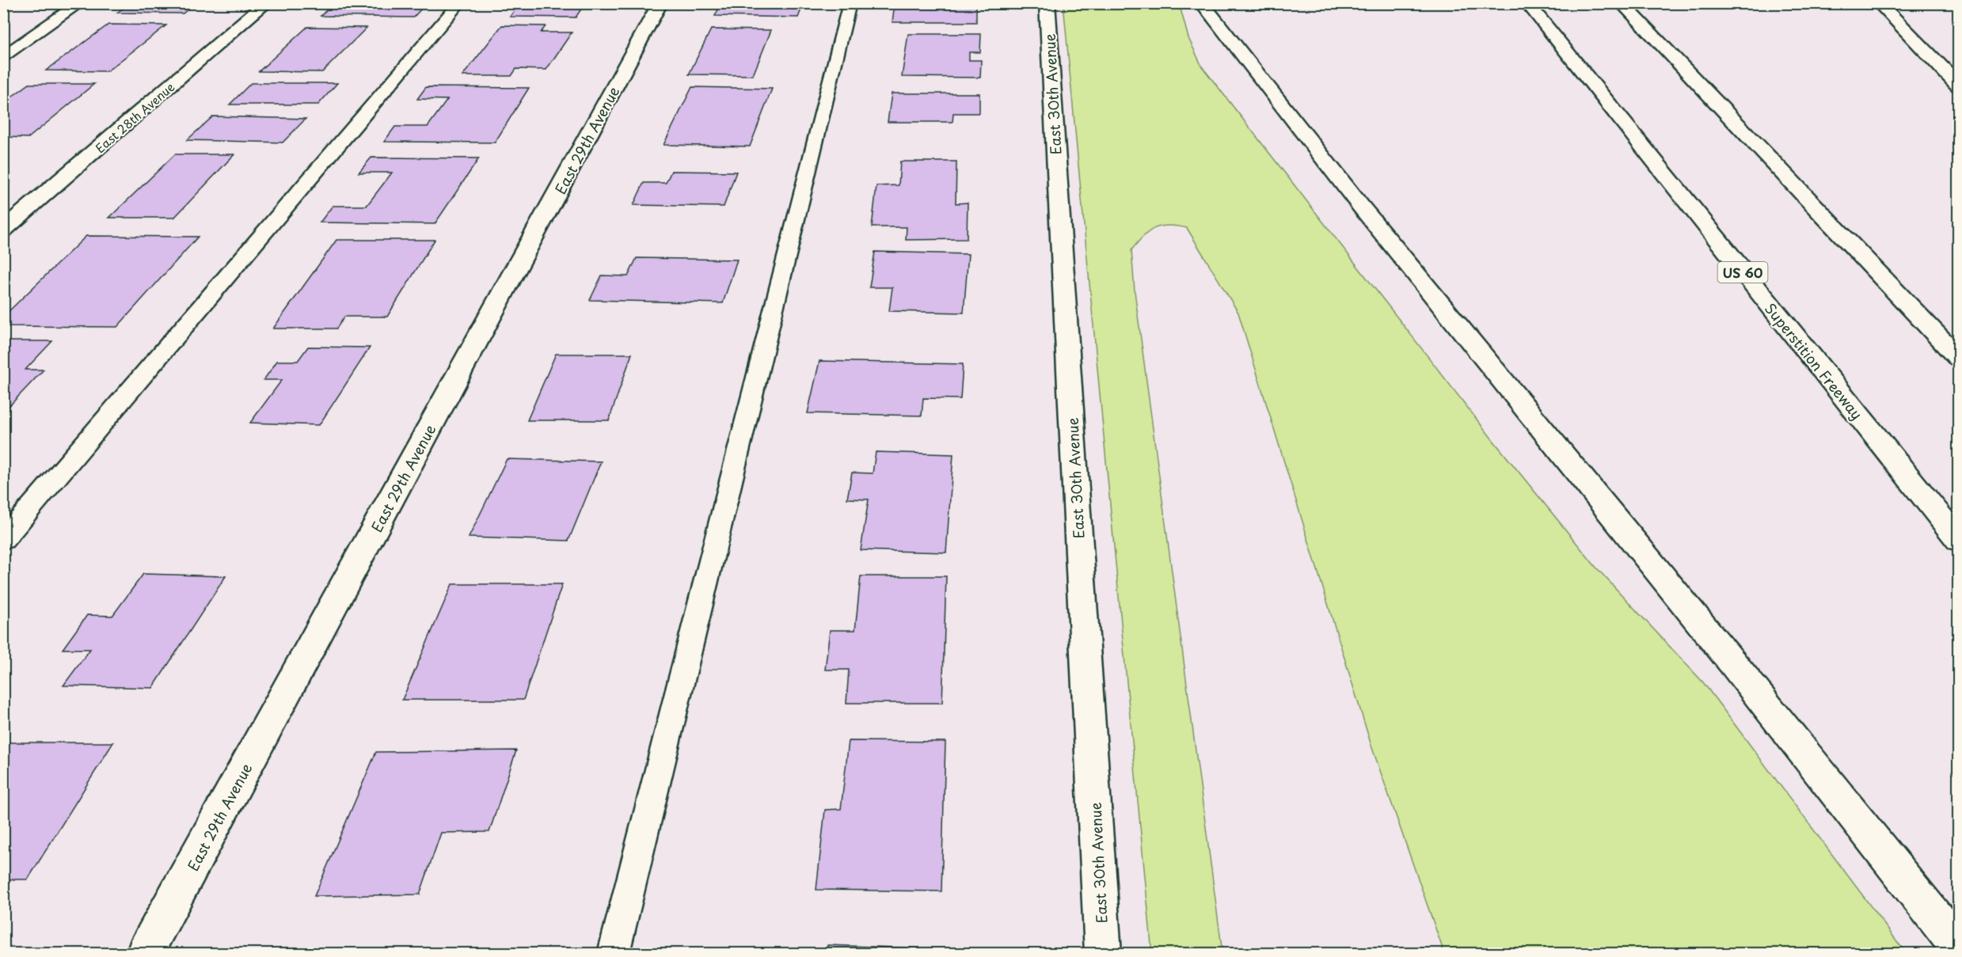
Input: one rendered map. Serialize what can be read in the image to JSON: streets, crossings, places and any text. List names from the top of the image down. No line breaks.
{"streets":{"main road":["East 30th Avenue","East 28th Avenue","East 29th Avenue","US 60","Superstition Freeway"]}}
